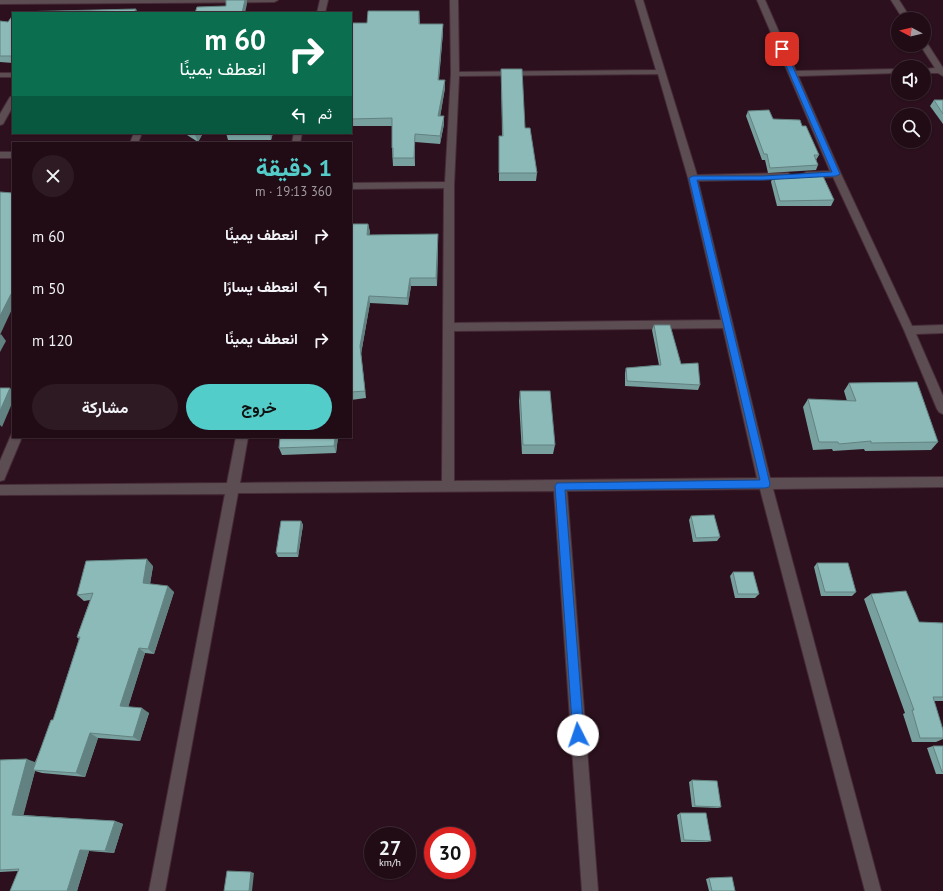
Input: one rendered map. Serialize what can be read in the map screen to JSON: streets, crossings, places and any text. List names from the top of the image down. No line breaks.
{"north":"left","page":{"turn":["60 m","انعطف يمينًا"],"then":"ثم","heading":["1 دقيقة","360 m · 19:13"],"list":[{"name":"انعطف يمينًا","value":"60 m"},{"name":"انعطف يسارًا","value":"50 m"},{"name":"انعطف يمينًا","value":"120 m"}],"buttons":["خروج","مشاركة"],"speed":"27 km/h","limit":"30"}}
